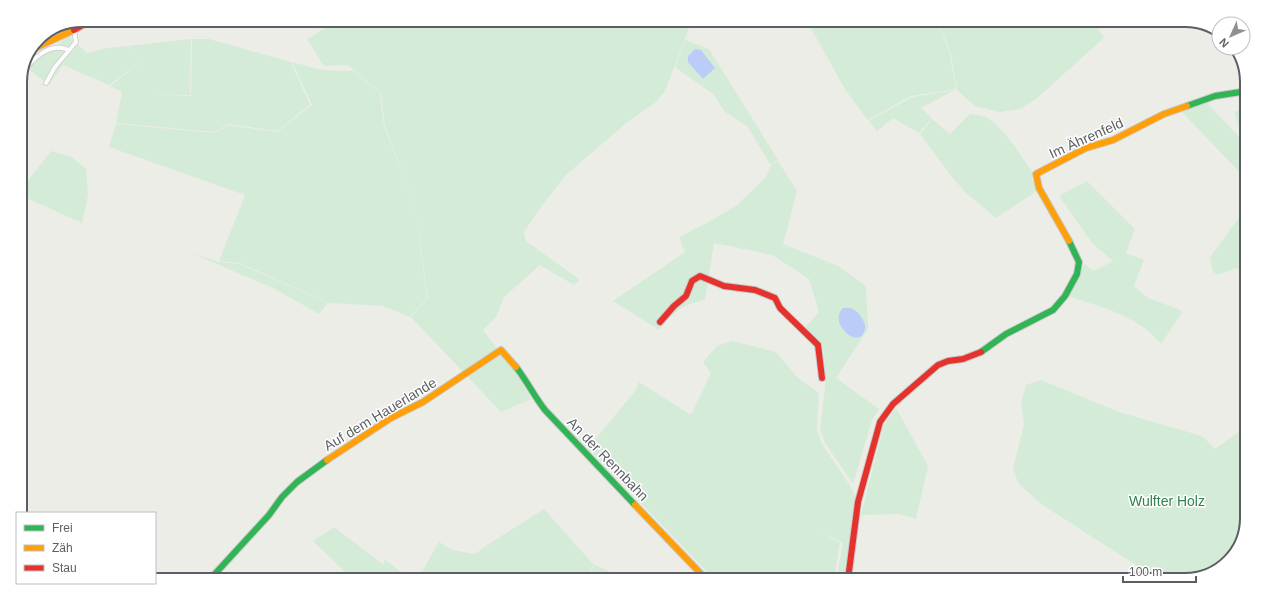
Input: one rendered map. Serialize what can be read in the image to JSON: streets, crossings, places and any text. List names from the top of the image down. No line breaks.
{"streets":{"main road":["Im Ährenfeld","Auf dem Hauerlande","An der Rennbahn"]},"crossings":[["Auf dem Hauerlande","An der Rennbahn"]],"parks":["Wulfter Holz"],"legend":["Frei","Zäh","Stau"],"scale_bar":"100 m","north":"bottom left"}
